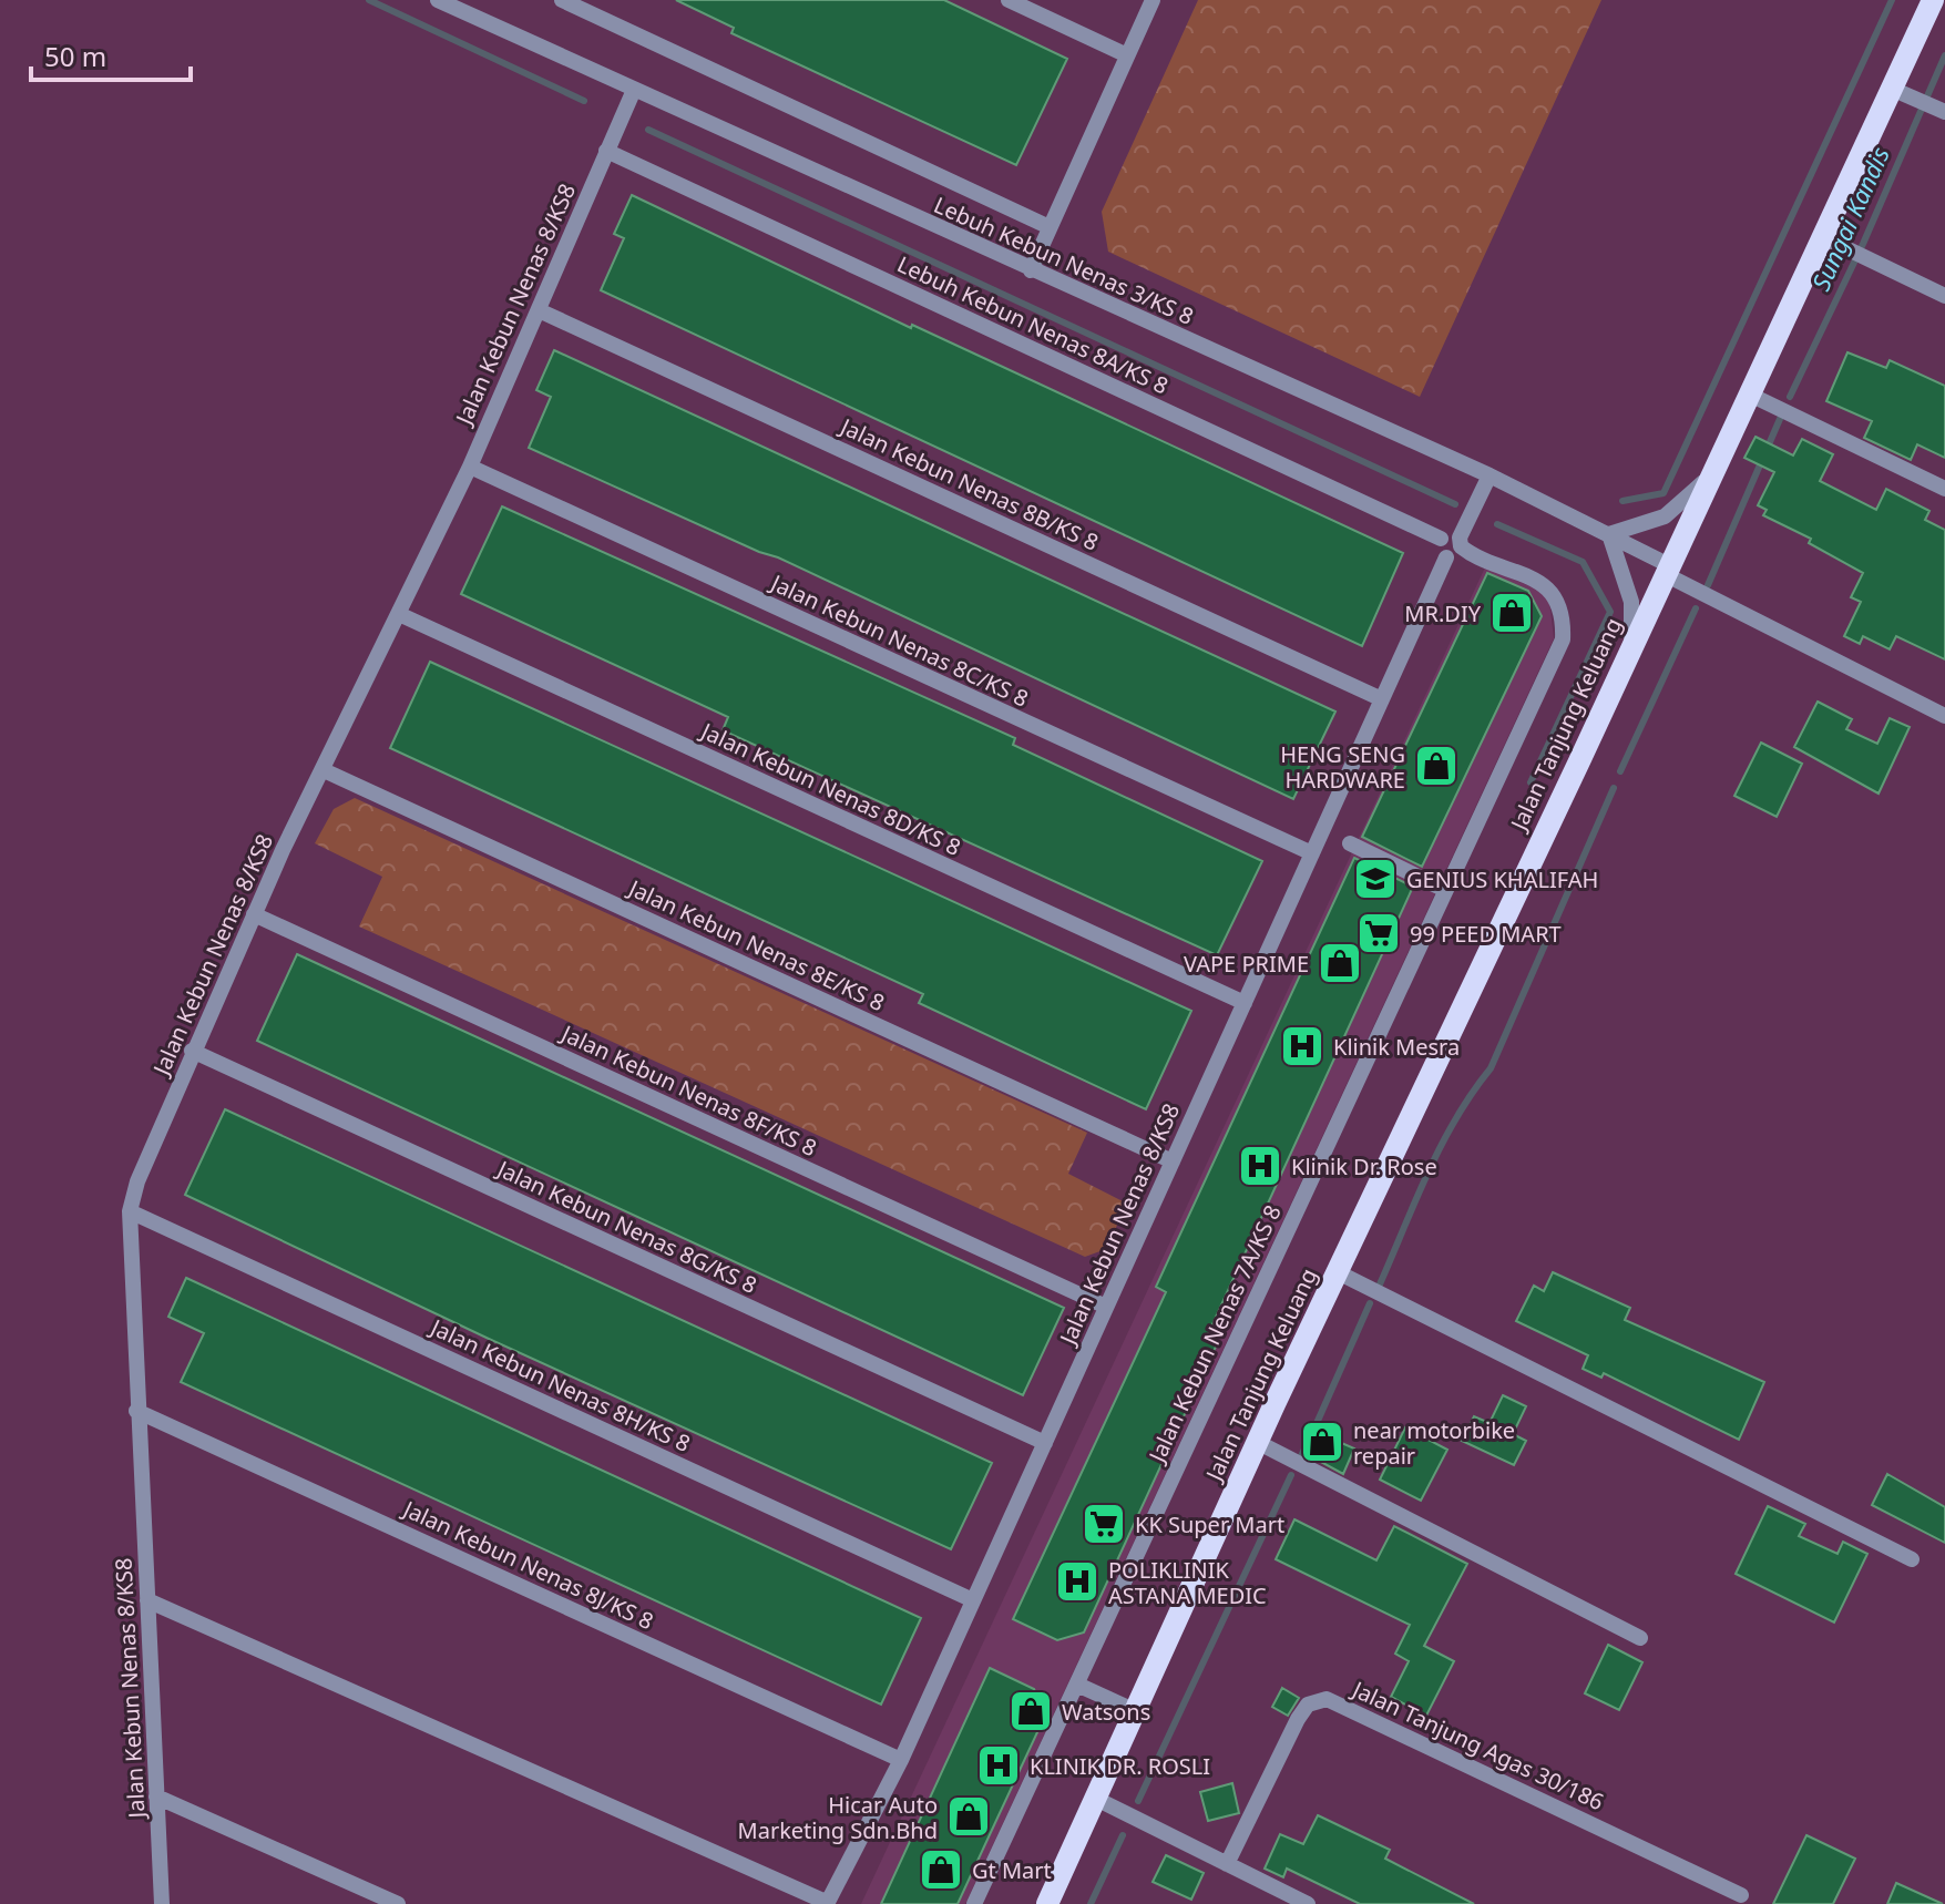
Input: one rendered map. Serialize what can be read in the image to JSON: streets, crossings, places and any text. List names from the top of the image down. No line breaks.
{"streets":{"main road":["Jalan Tanjung Keluang"],"street":["Lebuh Kebun Nenas 3/KS 8","Jalan Kebun Nenas 8/KS8","Lebuh Kebun Nenas 8A/KS 8","Jalan Kebun Nenas 8B/KS 8","Jalan Kebun Nenas 8C/KS 8","Jalan Kebun Nenas 8D/KS 8","Jalan Kebun Nenas 8E/KS 8","Jalan Kebun Nenas 8F/KS 8","Jalan Kebun Nenas 8G/KS 8","Jalan Kebun Nenas 7A/KS 8","Jalan Kebun Nenas 8H/KS 8","Jalan Kebun Nenas 8J/KS 8","Jalan Tanjung Agas 30/186"]},"crossings":[["Lebuh Kebun Nenas 3/KS 8","Jalan Kebun Nenas 8/KS8"],["Lebuh Kebun Nenas 3/KS 8","Jalan Tanjung Keluang"],["Lebuh Kebun Nenas 3/KS 8","Jalan Kebun Nenas 7A/KS 8"],["Jalan Kebun Nenas 8/KS8","Lebuh Kebun Nenas 8A/KS 8"],["Jalan Kebun Nenas 8/KS8","Jalan Kebun Nenas 8B/KS 8"],["Jalan Kebun Nenas 8/KS8","Jalan Kebun Nenas 8C/KS 8"],["Jalan Kebun Nenas 8/KS8","Jalan Kebun Nenas 8D/KS 8"],["Jalan Kebun Nenas 8/KS8","Jalan Kebun Nenas 8E/KS 8"],["Jalan Kebun Nenas 8/KS8","Jalan Kebun Nenas 8F/KS 8"],["Jalan Kebun Nenas 8/KS8","Jalan Kebun Nenas 8G/KS 8"],["Jalan Kebun Nenas 8/KS8","Jalan Kebun Nenas 8H/KS 8"],["Jalan Kebun Nenas 8/KS8","Jalan Kebun Nenas 8J/KS 8"]],"water":["Sungai Kandis"],"places":{"shop":["MR.DIY","HENG SENG HARDWARE","VAPE PRIME","near motorbike repair","Watsons","Hicar Auto Marketing Sdn.Bhd","Gt Mart"],"school or university":["GENIUS KHALIFAH"],"supermarket":["99 PEED MART","KK Super Mart"],"hospital":["Klinik Mesra","Klinik Dr. Rose","POLIKLINIK ASTANA MEDIC","KLINIK DR. ROSLI"]},"scale_bar":"50 m"}
